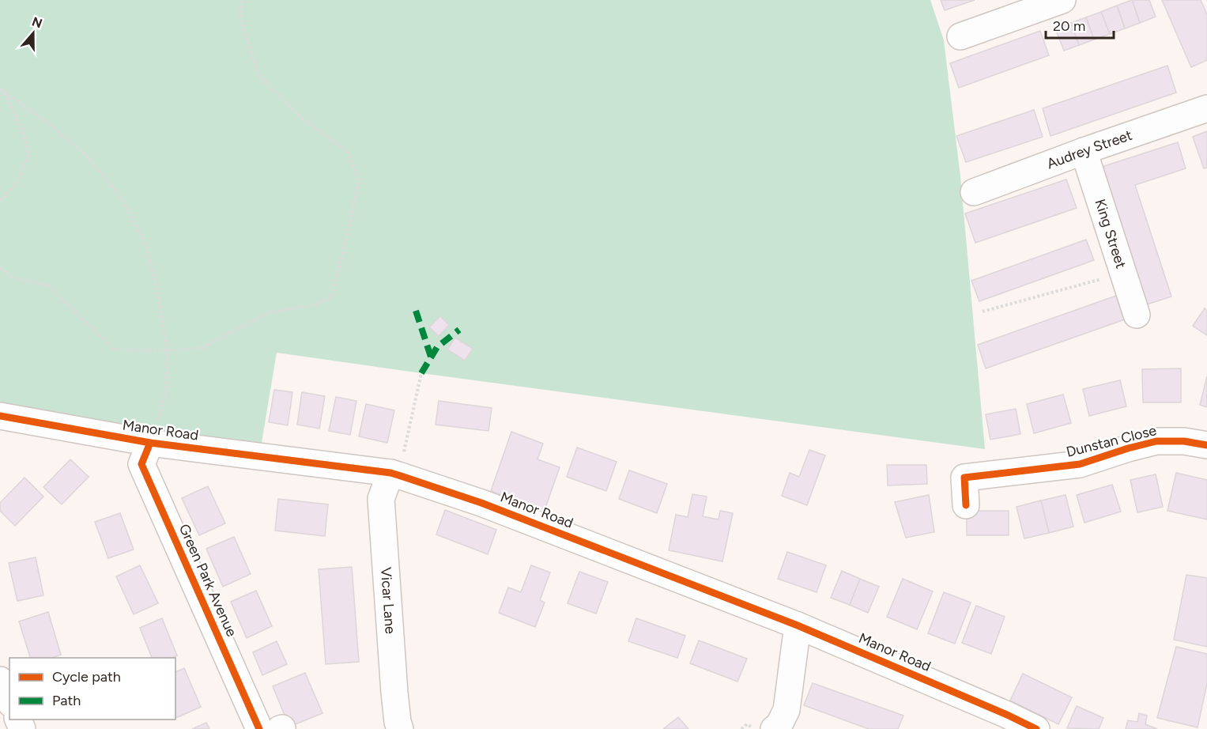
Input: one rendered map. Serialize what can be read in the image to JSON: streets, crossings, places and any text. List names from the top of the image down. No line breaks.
{"streets":{"street":["Audrey Street","King Street","Manor Road","Dunstan Close","Green Park Avenue","Vicar Lane"]},"crossings":[["Audrey Street","King Street"],["Manor Road","Green Park Avenue"],["Manor Road","Vicar Lane"]],"legend":["Cycle path","Path"],"scale_bar":"20 m","north":"top"}
